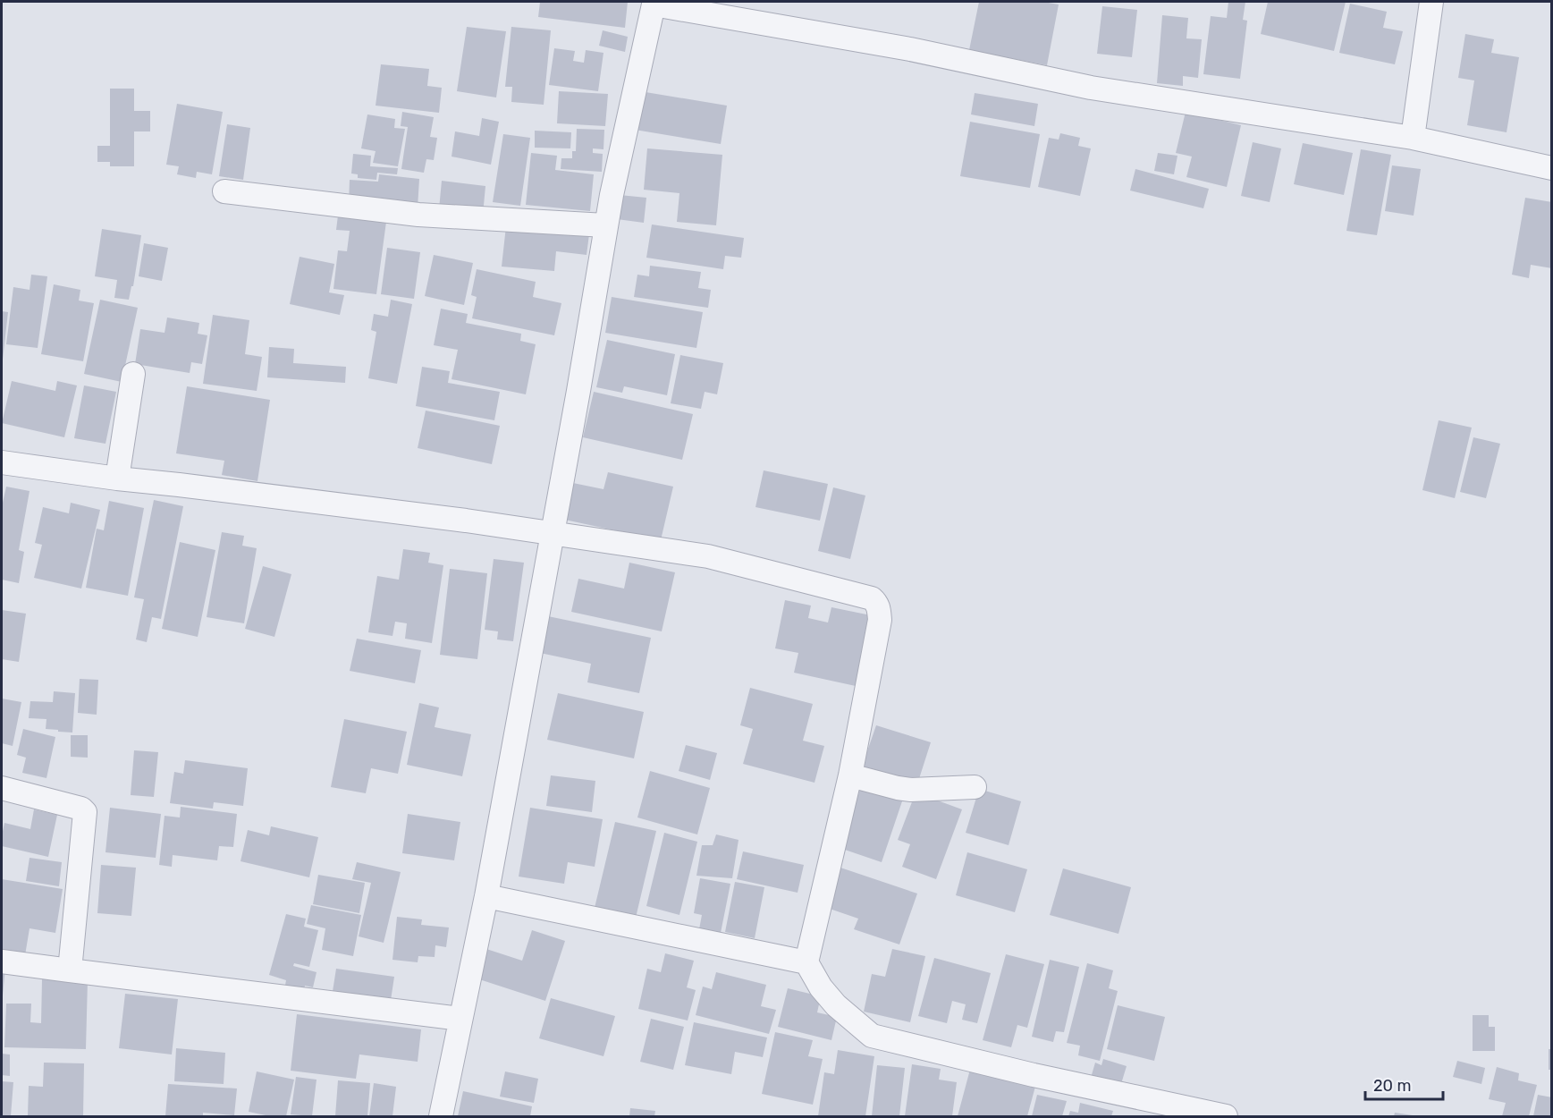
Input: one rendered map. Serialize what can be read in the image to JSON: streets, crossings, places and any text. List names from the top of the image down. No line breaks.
{"scale_bar":"20 m"}
